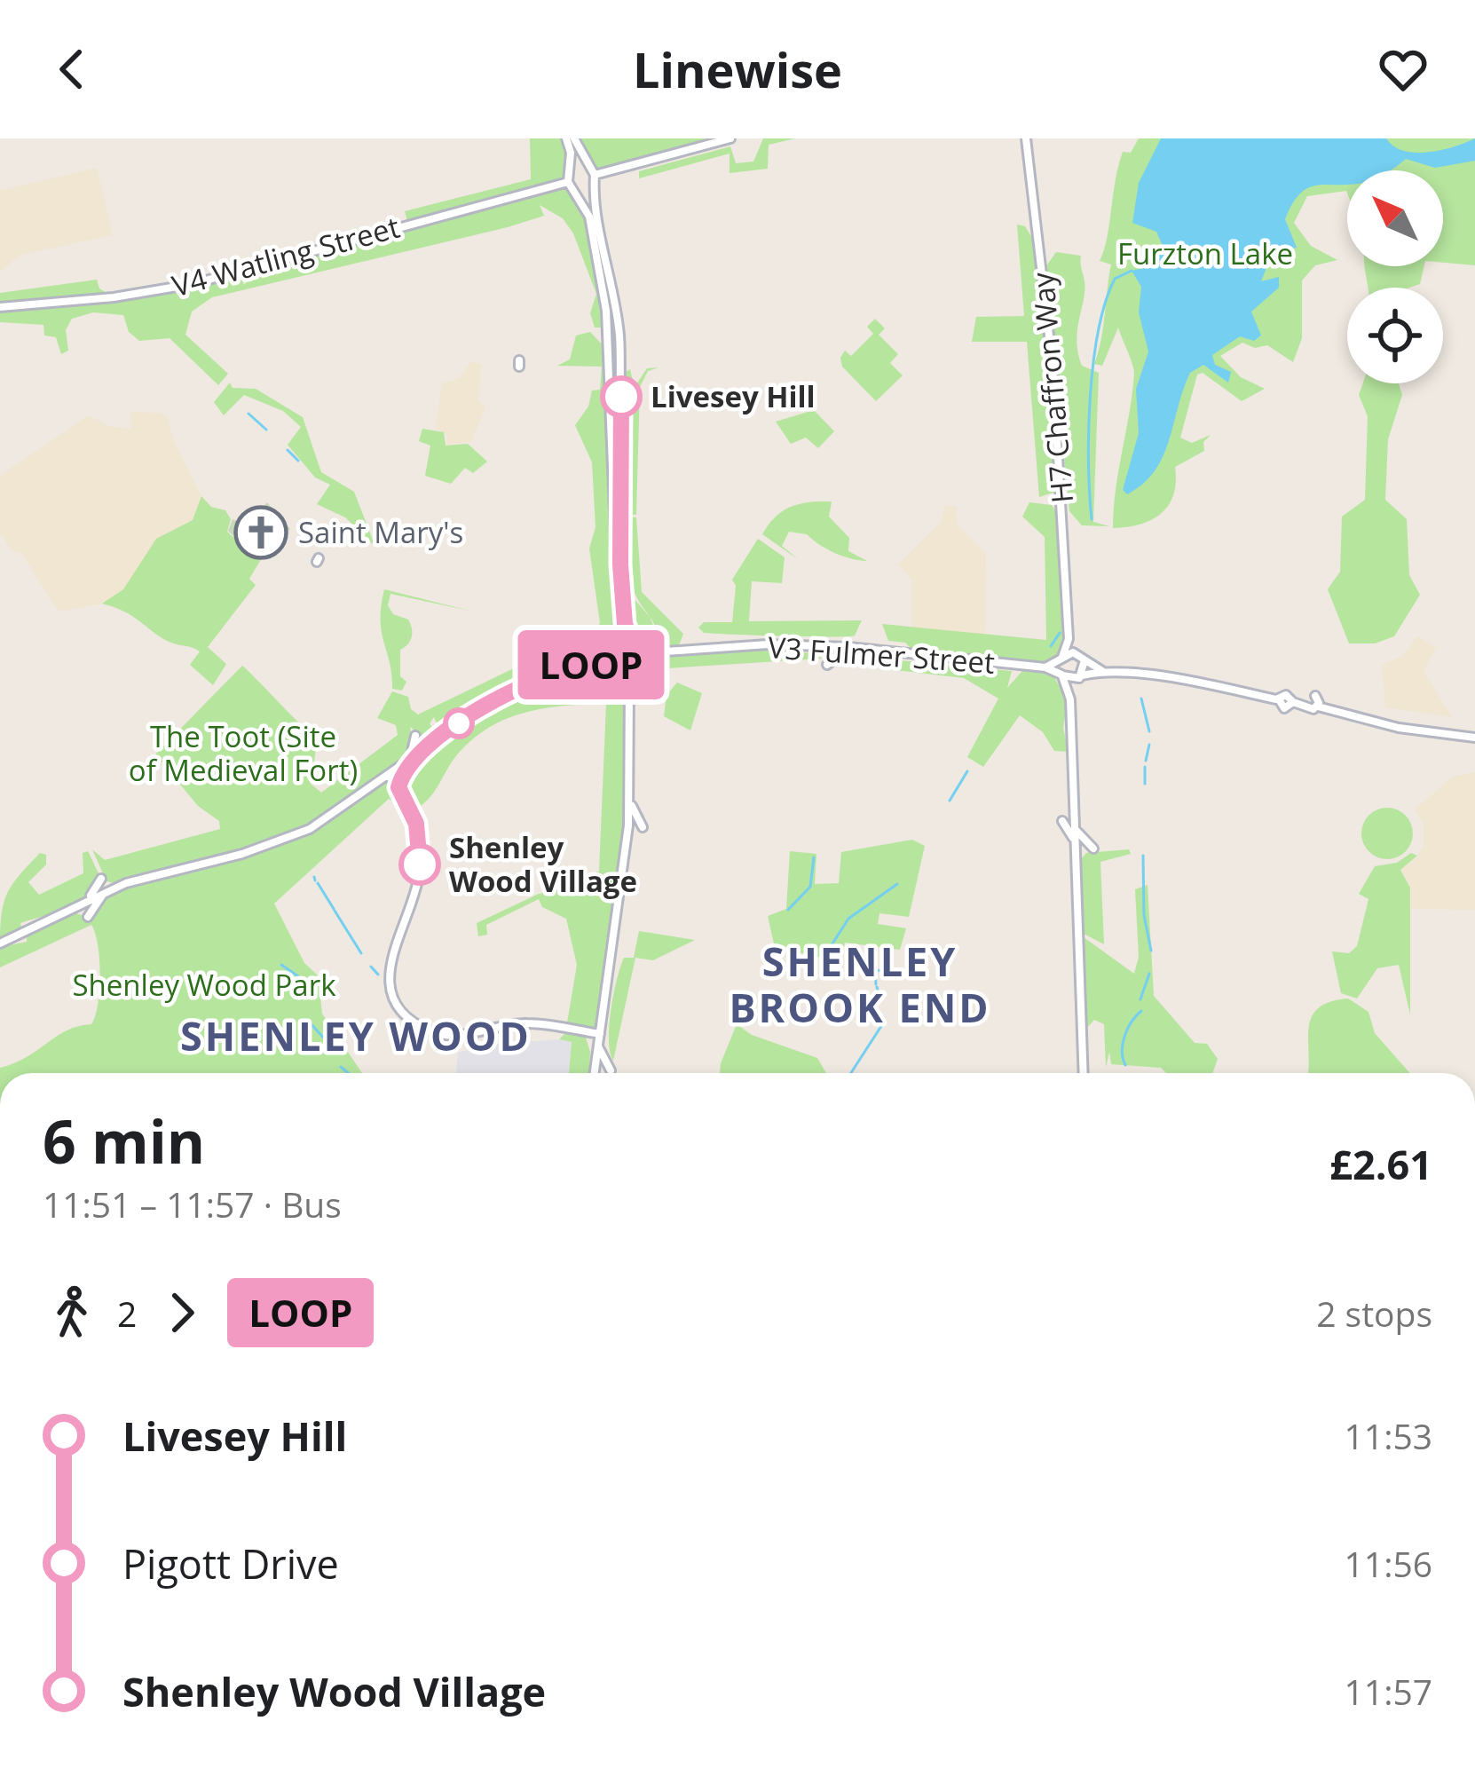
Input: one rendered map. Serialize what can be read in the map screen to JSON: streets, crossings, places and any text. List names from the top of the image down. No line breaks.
{"streets":{"street":["V4 Watling Street","H7 Chaffron Way","V3 Fulmer Street"]},"crossings":[["H7 Chaffron Way","V3 Fulmer Street"]],"districts":["SHENLEY BROOK END","SHENLEY WOOD"],"parks":["Furzton Lake","The Toot (Site of Medieval Fort)","Shenley Wood Park"],"places":{"other":["Livesey Hill","Shenley Wood Village"],"church":["Saint Mary's"]},"lines":["bus line LOOP"],"north":"top left","page":{"header":"Linewise","on_map":"LOOP","heading":["6 min","11:51 – 11:57 · Bus","£2.61"],"legs":["2","LOOP","2 stops"],"list":[{"name":"Livesey Hill","value":"11:53"},{"name":"Pigott Drive","value":"11:56"},{"name":"Shenley Wood Village","value":"11:57"}]}}
